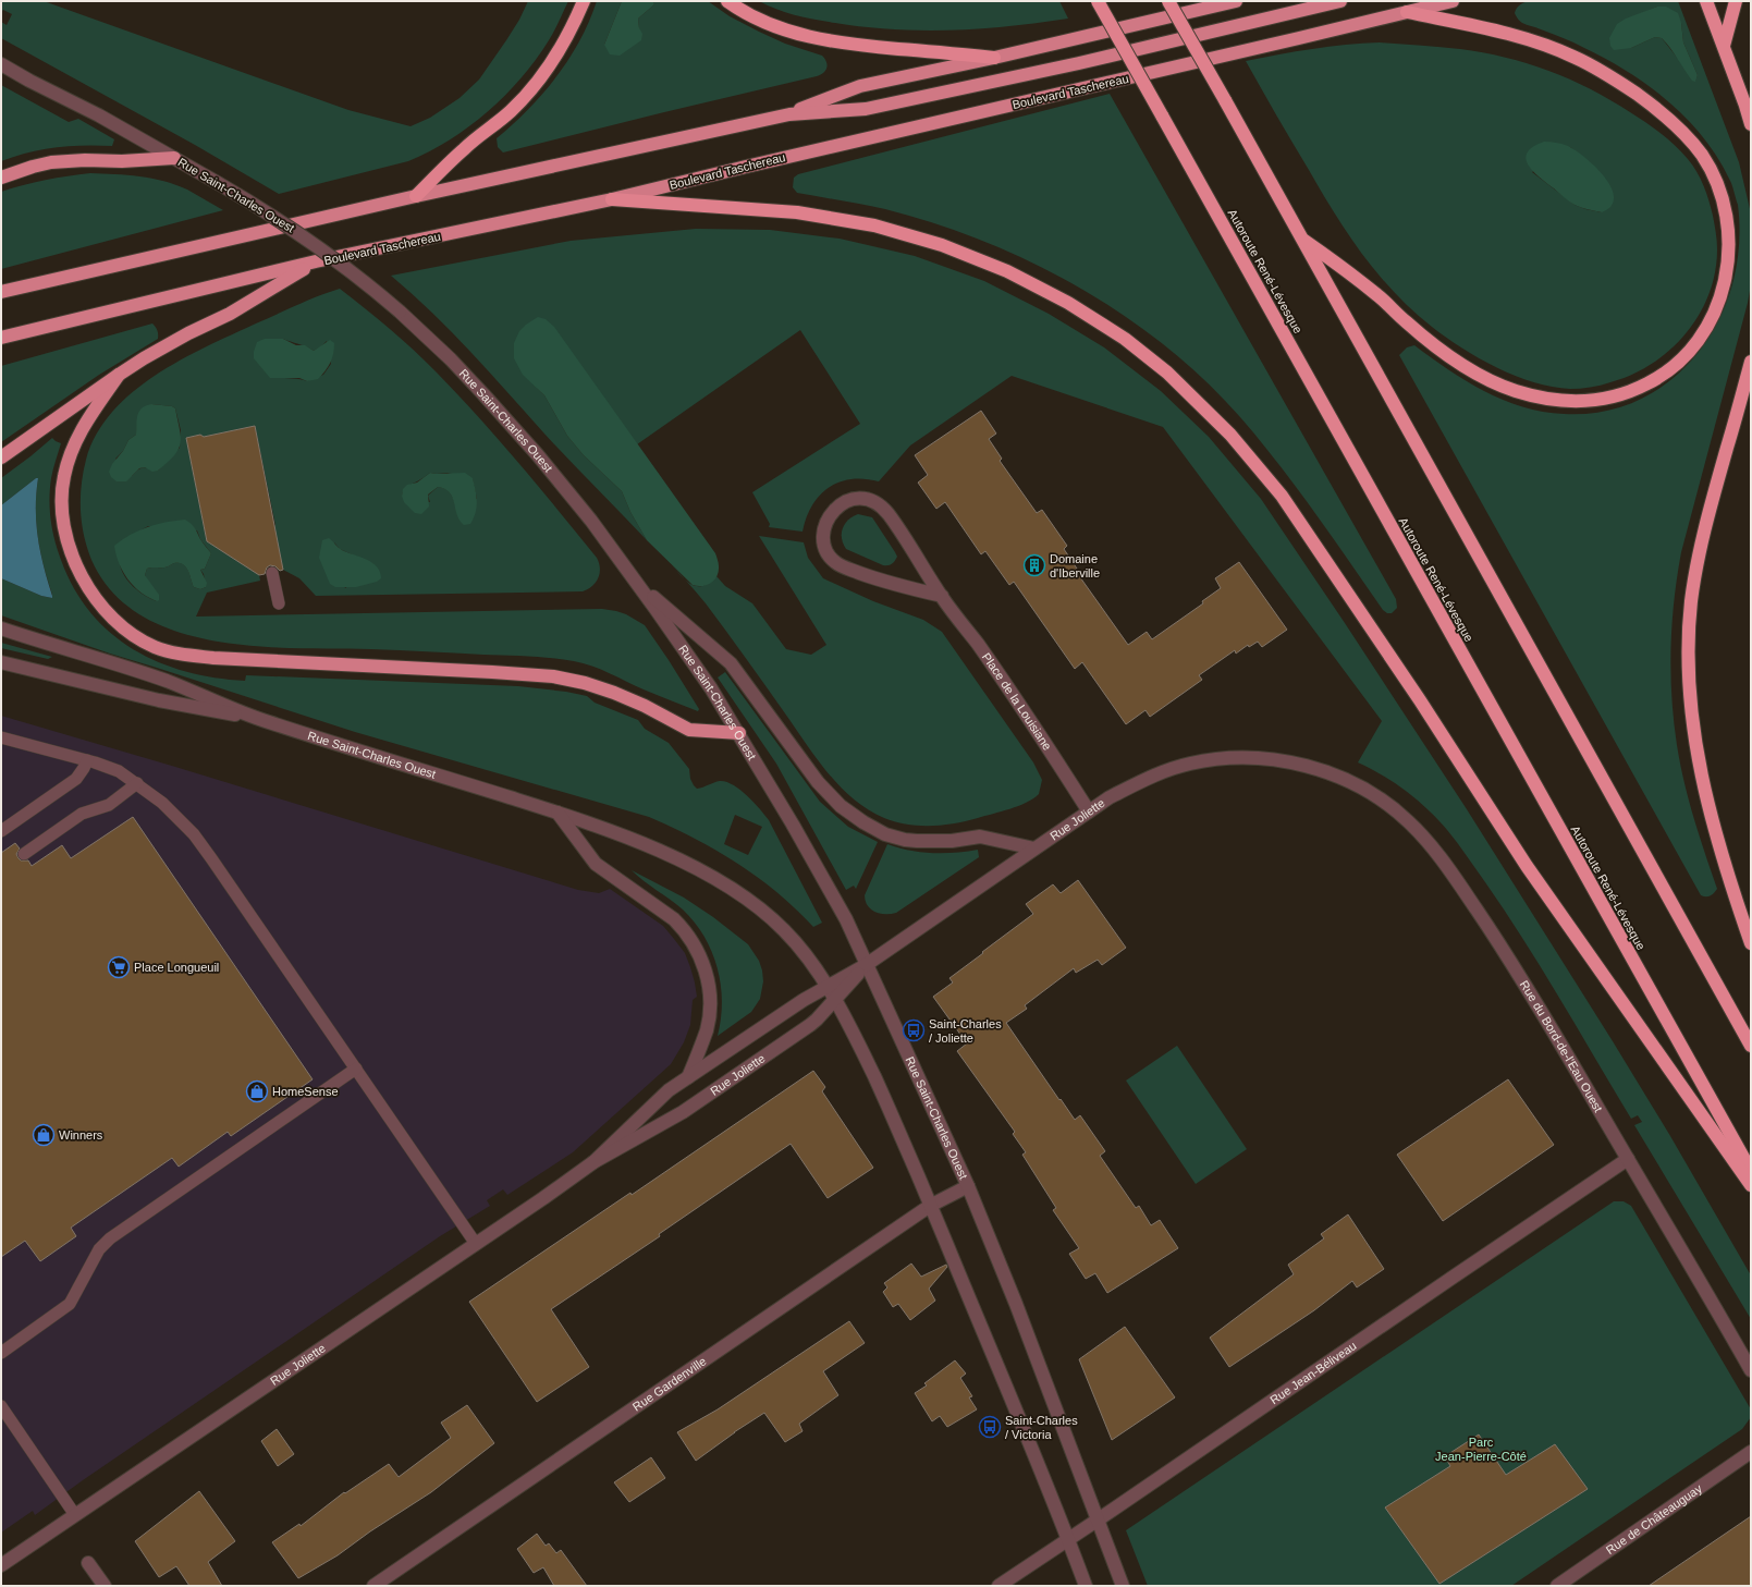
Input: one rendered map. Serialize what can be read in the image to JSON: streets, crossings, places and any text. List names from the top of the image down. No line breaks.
{"streets":{"highway":["Boulevard Taschereau","Autoroute René-Lévesque"],"street":["Rue Saint-Charles Ouest","Place de la Louisiane","Rue Joliette","Rue du Bord-de-l'Eau Ouest","Rue Jean-Béliveau","Rue Gardenville","Rue de Châteauguay"]},"crossings":[["Rue Saint-Charles Ouest","Rue Joliette"],["Rue Saint-Charles Ouest","Rue Jean-Béliveau"],["Rue Saint-Charles Ouest","Rue Gardenville"],["Place de la Louisiane","Rue Joliette"],["Rue Joliette","Rue du Bord-de-l'Eau Ouest"],["Rue du Bord-de-l'Eau Ouest","Rue Jean-Béliveau"]],"parks":["Parc Jean-Pierre-Côté"],"places":{"building":["Domaine d'Iberville"],"supermarket":["Place Longueuil"],"bus stop":["Saint-Charles / Joliette","Saint-Charles / Victoria"],"shop":["HomeSense","Winners"]}}
